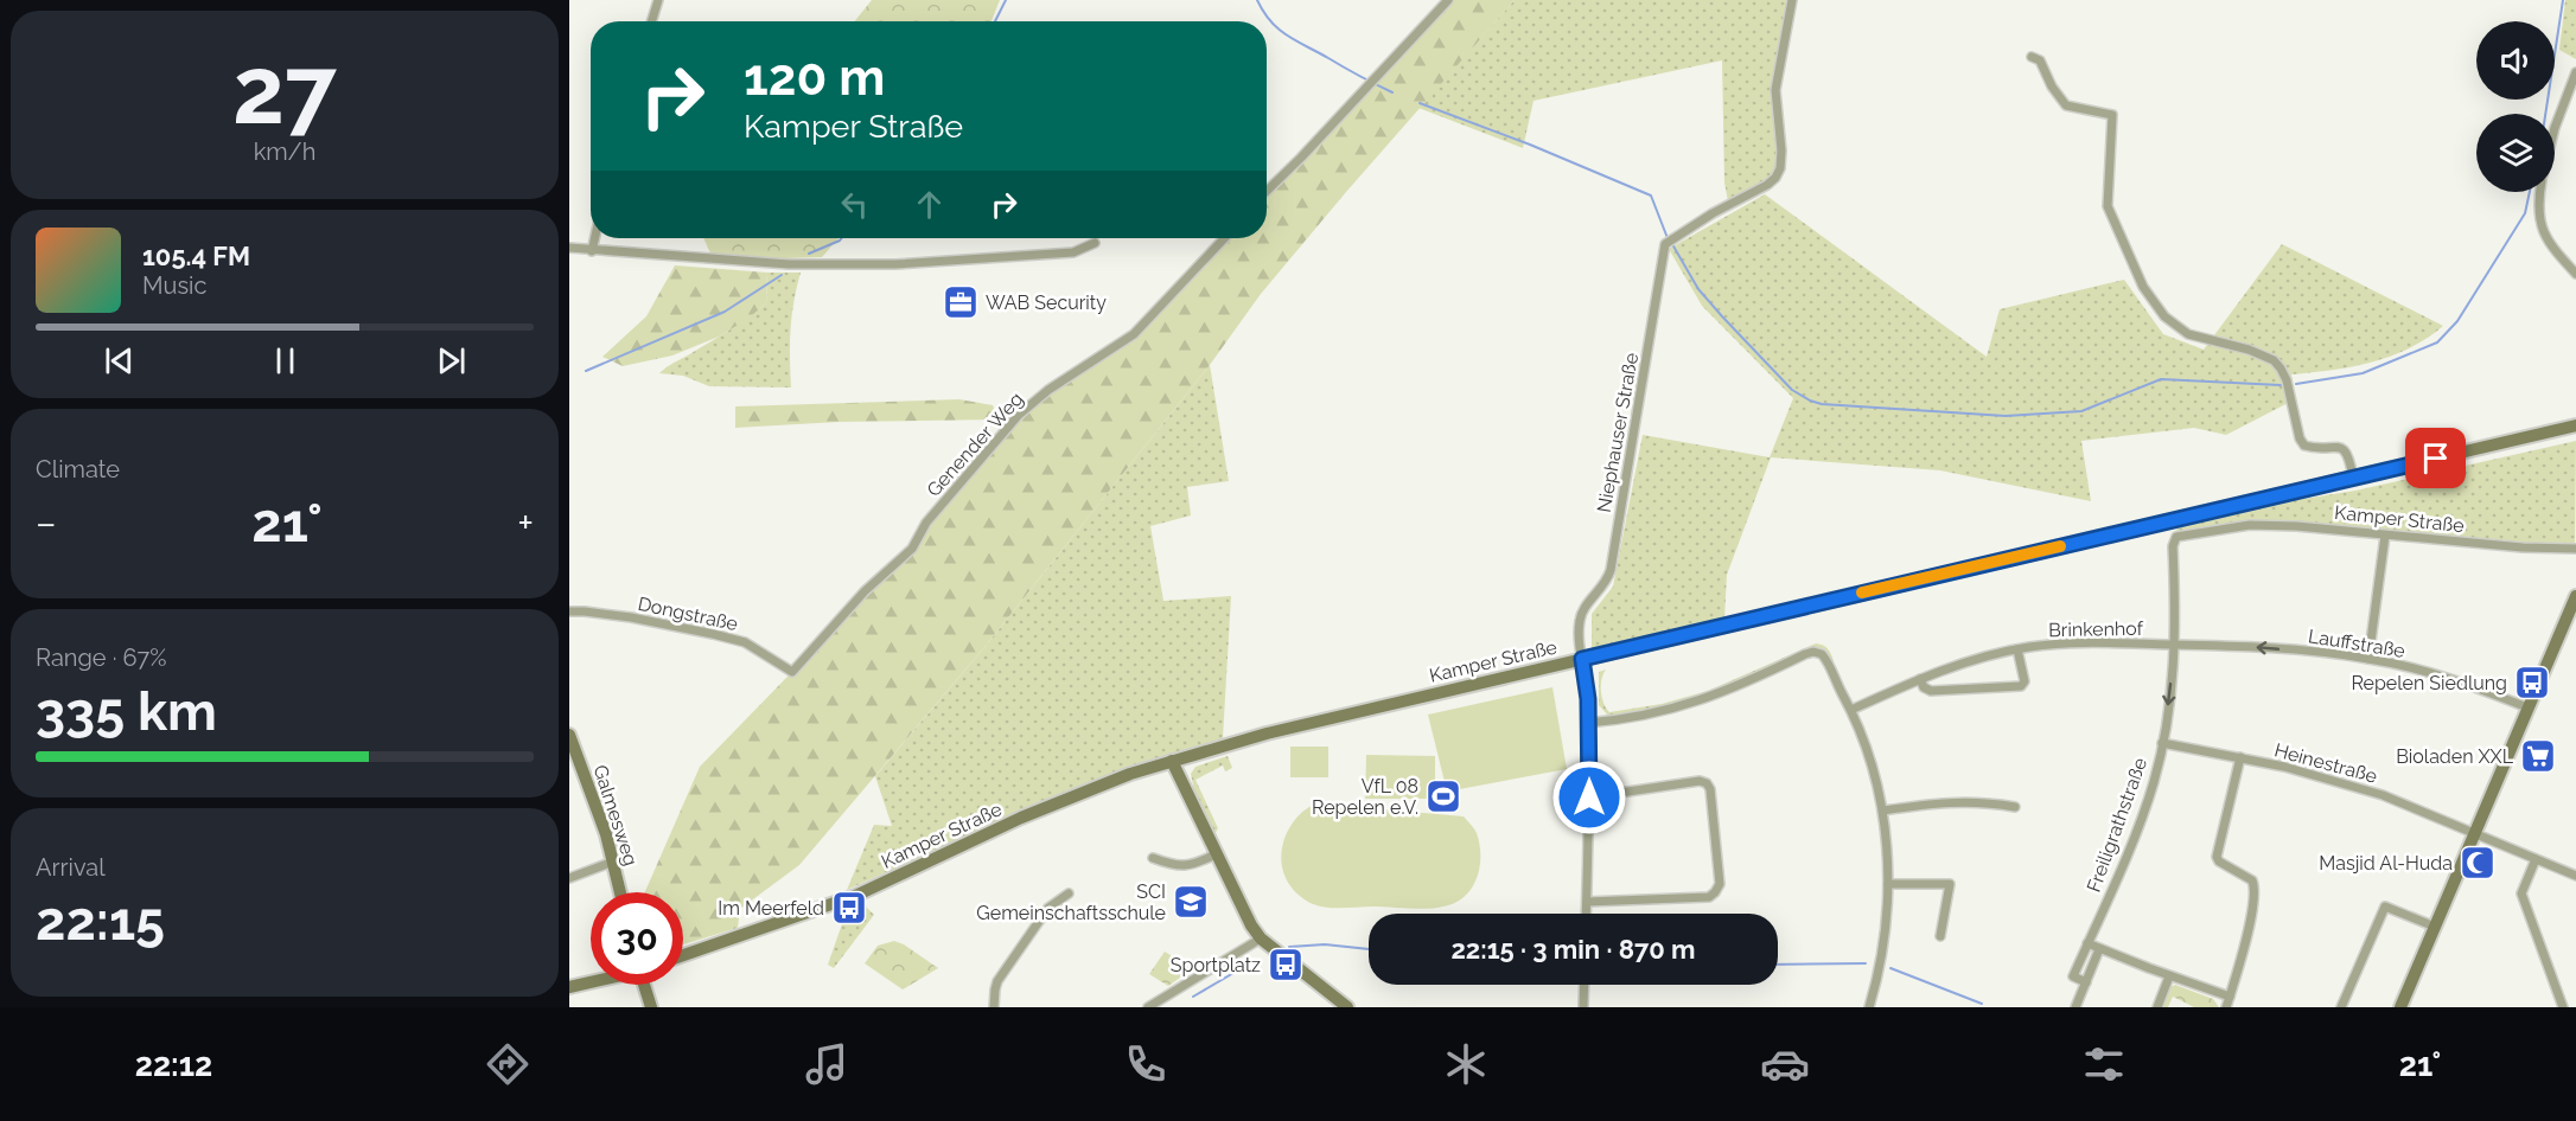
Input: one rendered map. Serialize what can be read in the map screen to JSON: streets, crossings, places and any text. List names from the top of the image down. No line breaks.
{"streets":{"main road":["Kamper Straße","Galmesweg"],"street":["Niephauser Straße","Genender Weg","Dongstraße","Brinkenhof","Lauffstraße","Heinestraße","Freiligrathstraße"]},"crossings":[["Niephauser Straße","Kamper Straße"],["Genender Weg","Dongstraße"],["Kamper Straße","Freiligrathstraße"],["Brinkenhof","Lauffstraße"],["Brinkenhof","Freiligrathstraße"],["Lauffstraße","Freiligrathstraße"],["Heinestraße","Freiligrathstraße"]],"one_way":["Lauffstraße"],"places":{"office":["WAB Security"],"bus stop":["Repelen Siedlung","Im Meerfeld","Sportplatz"],"supermarket":["Bioladen XXL"],"sports":["VfL 08 Repelen e.V."],"mosque":["Masjid Al-Huda"],"school or university":["SCI Gemeinschaftsschule"]},"page":{"tile":[["27","km/h"],"Climate",["Range · 67%","335 km"],["Arrival","22:15"]],"turn":["120 m","Kamper Straße"],"song":["105.4 FM","Music"],"heat":["−","21°","+"],"limit":"30","trip":"22:15 · 3 min · 870 m","tabs":["22:12","21°"]}}
